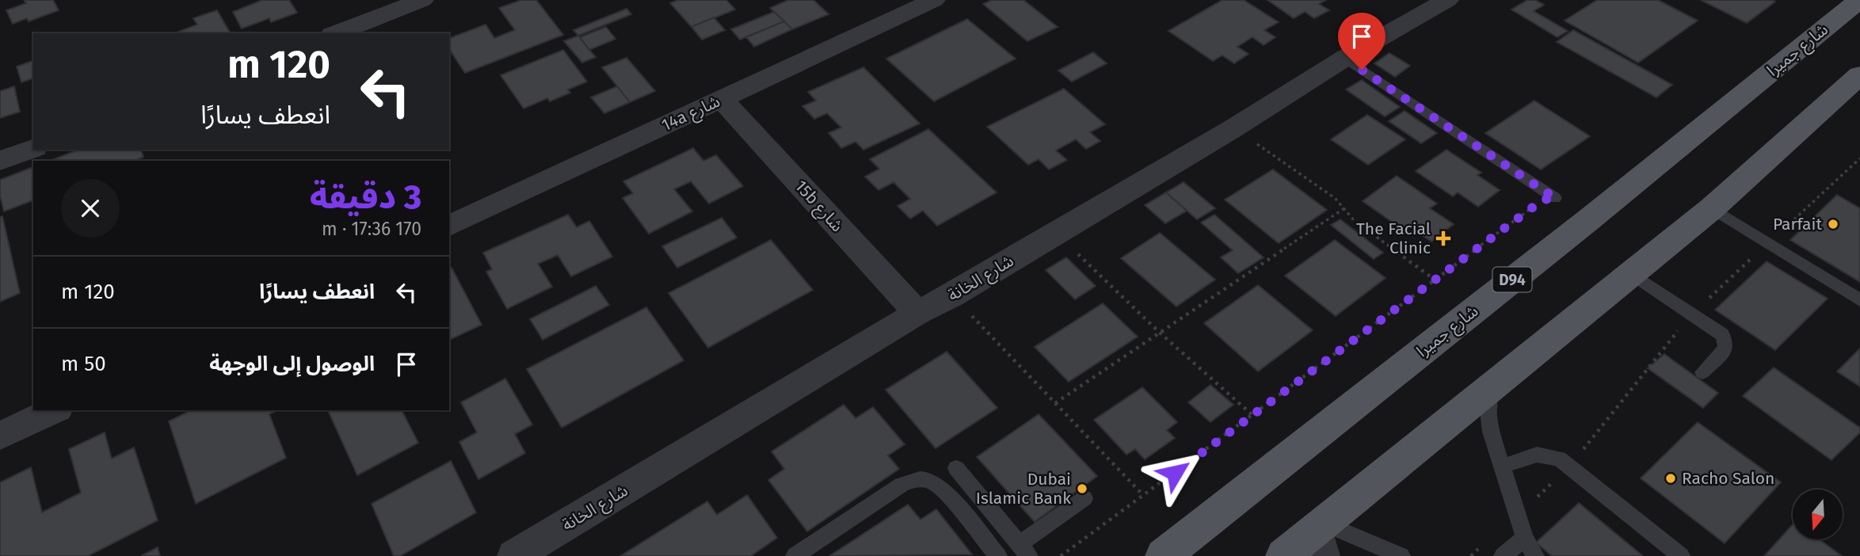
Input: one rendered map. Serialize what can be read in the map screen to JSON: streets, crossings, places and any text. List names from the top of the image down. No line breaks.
{"streets":{"main road":["شارع جميرا","D94"],"street":["14a شارع","15b شارع","شارع الخانة"]},"crossings":[["14a شارع","15b شارع"],["15b شارع","شارع الخانة"]],"places":{"other":["Parfait","Racho Salon","Dubai Islamic Bank"],"health":["The Facial Clinic"]},"north":"bottom","page":{"turn":["120 m","انعطف يسارًا"],"heading":["3 دقيقة","170 m · 17:36"],"list":[{"name":"انعطف يسارًا","value":"120 m"},{"name":"الوصول إلى الوجهة","value":"50 m"}]}}
